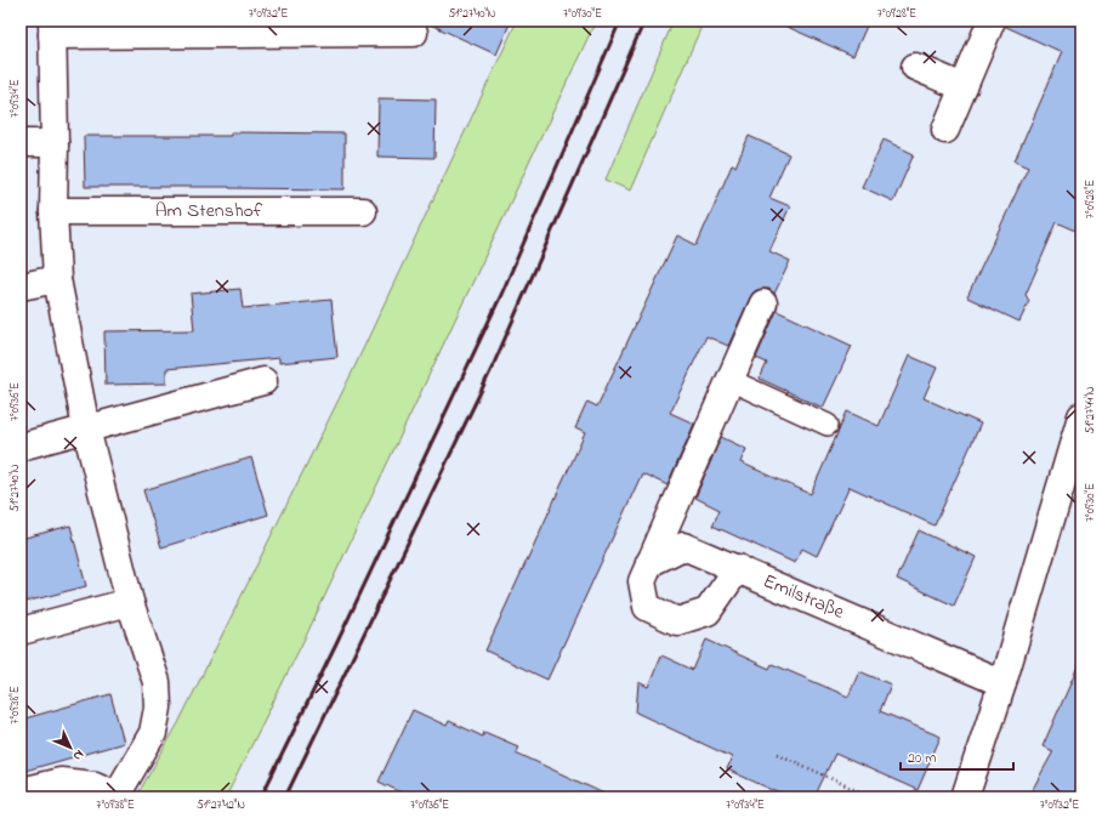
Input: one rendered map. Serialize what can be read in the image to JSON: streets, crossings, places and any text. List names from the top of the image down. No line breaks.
{"streets":{"street":["Am Stenshof","Emilstraße"]},"scale_bar":"20 m","north":"bottom right","coordinates":["7°09'32\"E","51°27'40\"N","7°09'30\"E","7°09'28\"E","7°09'34\"E","7°09'36\"E","51°27'44\"N","7°09'38\"E","51°27'42\"N"]}
